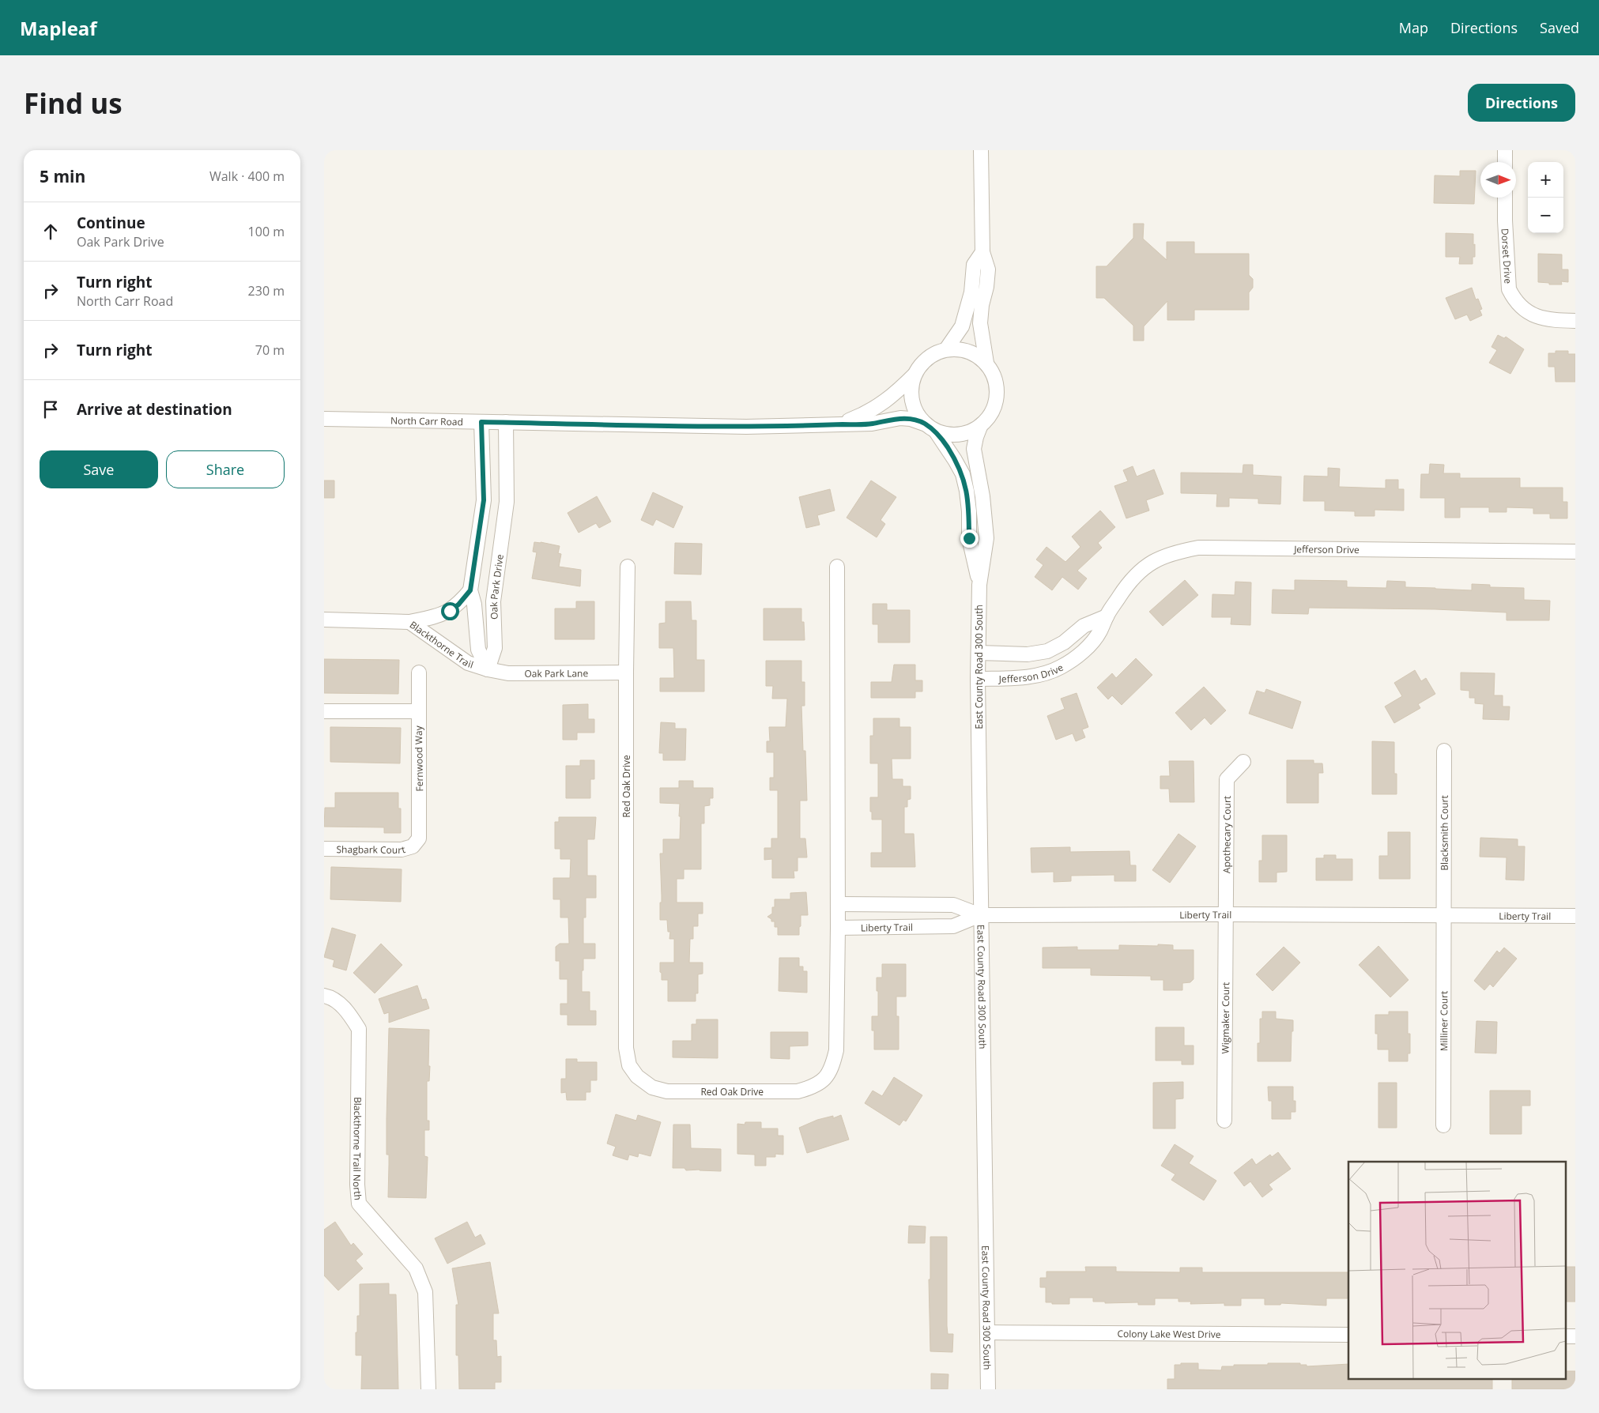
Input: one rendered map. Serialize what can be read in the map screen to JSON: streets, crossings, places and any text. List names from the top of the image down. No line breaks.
{"streets":{"street":["Dorset Drive","North Carr Road","Jefferson Drive","Oak Park Drive","Blackthorne Trail","East County Road 300 South","Oak Park Lane","Fernwood Way","Red Oak Drive","Blacksmith Court","Apothecary Court","Shagbark Court","Liberty Trail","Wigmaker Court","Milliner Court","Blackthorne Trail North","Colony Lake West Drive"]},"crossings":[["North Carr Road","Oak Park Drive"],["North Carr Road","East County Road 300 South"],["Jefferson Drive","East County Road 300 South"],["Oak Park Drive","Blackthorne Trail"],["Oak Park Drive","Oak Park Lane"],["Blackthorne Trail","Oak Park Lane"],["East County Road 300 South","Liberty Trail"],["East County Road 300 South","Colony Lake West Drive"],["Oak Park Lane","Red Oak Drive"],["Fernwood Way","Shagbark Court"],["Red Oak Drive","Liberty Trail"],["Blacksmith Court","Liberty Trail"],["Blacksmith Court","Milliner Court"],["Apothecary Court","Liberty Trail"],["Apothecary Court","Wigmaker Court"],["Liberty Trail","Wigmaker Court"],["Liberty Trail","Milliner Court"]],"north":"right","page":{"header":"Mapleaf","nav":["Map","Directions","Saved"],"buttons":["Directions",["Save","Share"]],"title":"Find us","heading":["5 min","Walk · 400 m"],"map_buttons":["+","−"],"list":[["Continue","Oak Park Drive","100 m"],["Turn right","North Carr Road","230 m"],["Turn right","70 m"],"Arrive at destination"]}}
